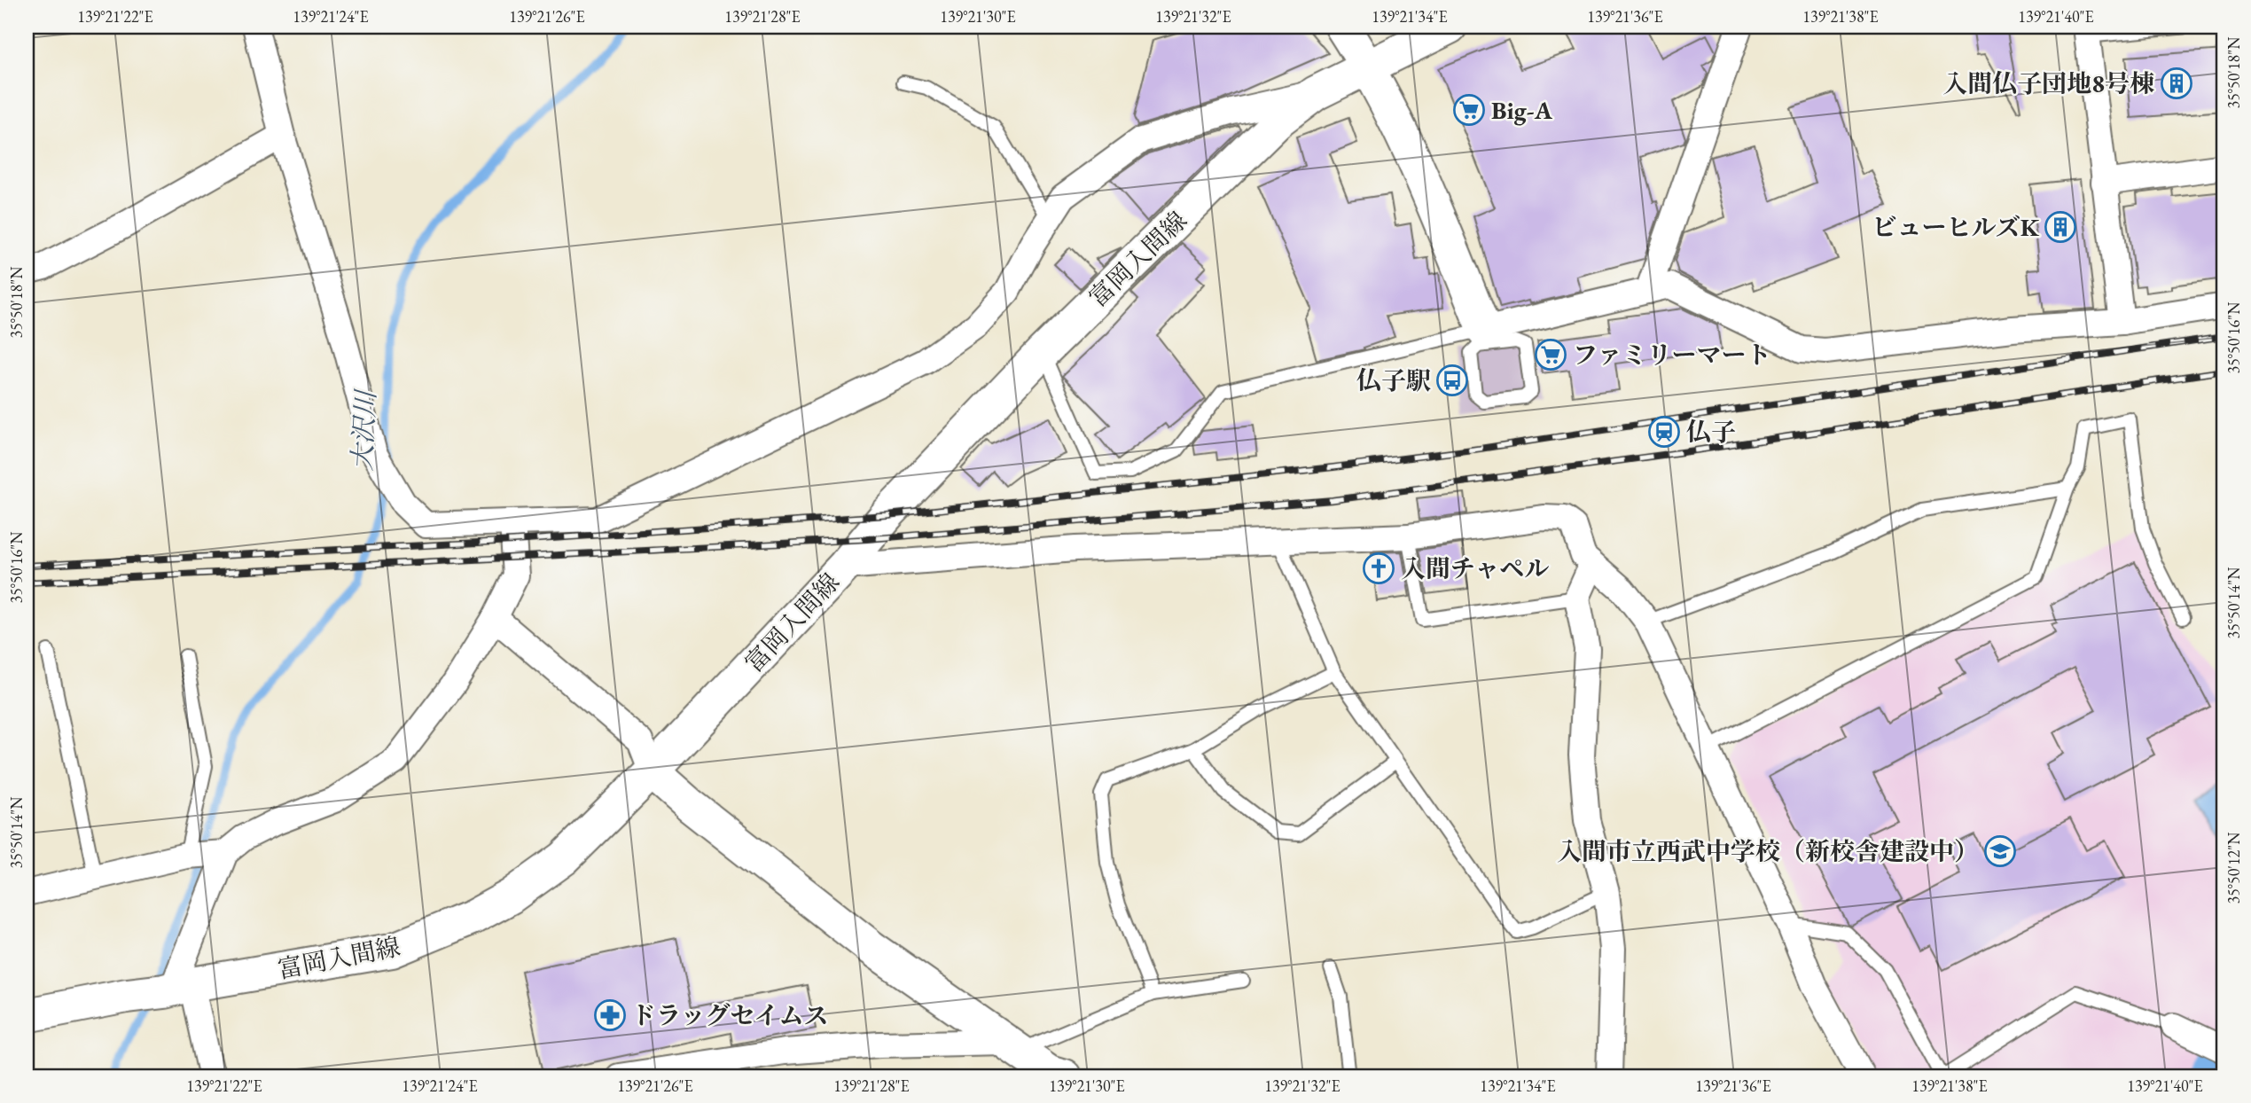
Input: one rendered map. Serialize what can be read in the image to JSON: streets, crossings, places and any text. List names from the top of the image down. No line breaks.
{"streets":{"main road":["富岡入間線"]},"water":["大沢川"],"places":{"building":["入間仏子団地8号棟","ビューヒルズK"],"supermarket":["Big-A","ファミリーマート"],"bus stop":["仏子駅"],"station":["仏子"],"church":["入間チャペル"],"school or university":["入間市立西武中学校（新校舎建設中）"],"pharmacy":["ドラッグセイムス"]},"coordinates":["139°21'22\"E","139°21'24\"E","139°21'26\"E","139°21'28\"E","139°21'30\"E","139°21'32\"E","139°21'34\"E","139°21'36\"E","139°21'38\"E","139°21'40\"E","35°50'18\"N","35°50'16\"N","35°50'14\"N","35°50'12\"N"]}
